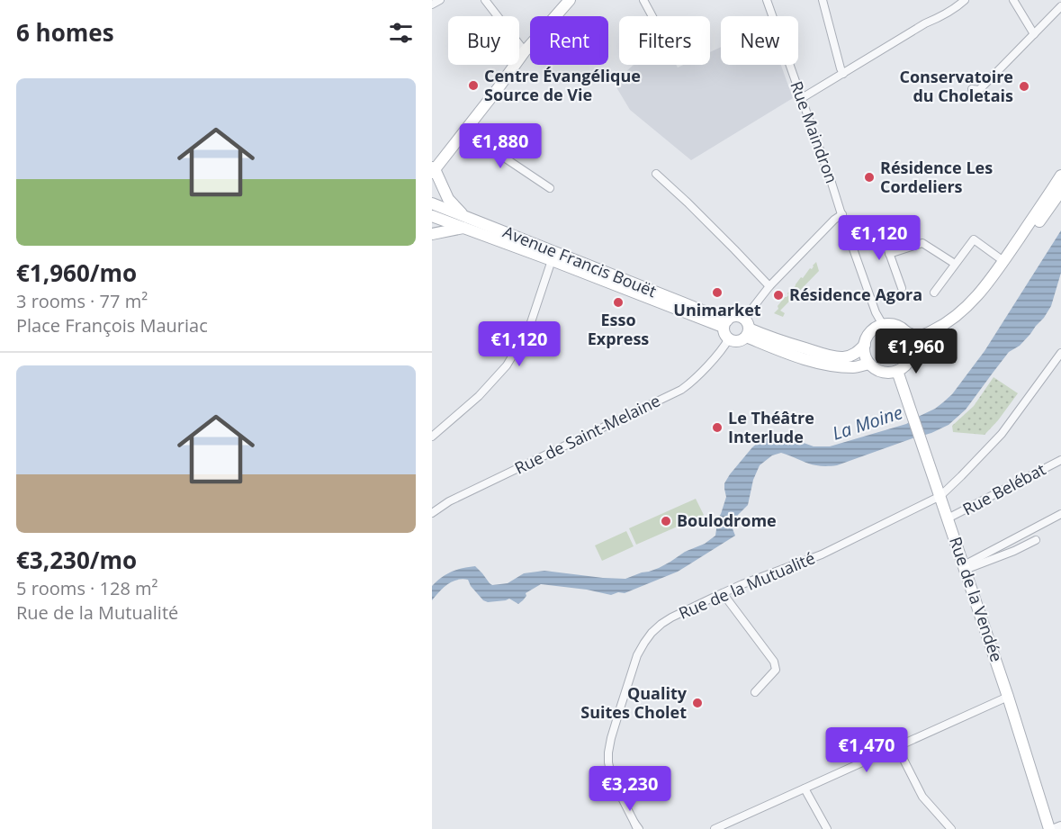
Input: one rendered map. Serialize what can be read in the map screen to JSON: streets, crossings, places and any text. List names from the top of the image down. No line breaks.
{"streets":{"main road":["Avenue Francis Bouët","Rue de la Vendée"],"street":["Rue Maindron","Rue de Saint-Melaine","Rue Belébat","Rue de la Mutualité"]},"crossings":[["Rue Maindron","Rue de la Vendée"],["Avenue Francis Bouët","Rue de Saint-Melaine"],["Rue Belébat","Rue de la Vendée"],["Rue de la Mutualité","Rue de la Vendée"]],"water":["La Moine"],"places":["Centre Évangélique Source de Vie","Conservatoire du Choletais","Résidence Les Cordeliers","Unimarket","Résidence Agora","Esso Express","Le Théâtre Interlude","Boulodrome","Quality Suites Cholet"],"page":{"heading":"6 homes","chip":["Buy","Rent","Filters","New"],"list":[{"name":"€1,960/mo","note":"3 rooms · 77 m² · Place François Mauriac"},{"name":"€3,230/mo","note":"5 rooms · 128 m² · Rue de la Mutualité"}],"price":["€1,880","€1,120","€1,120","€1,960","€1,470","€3,230"]}}
